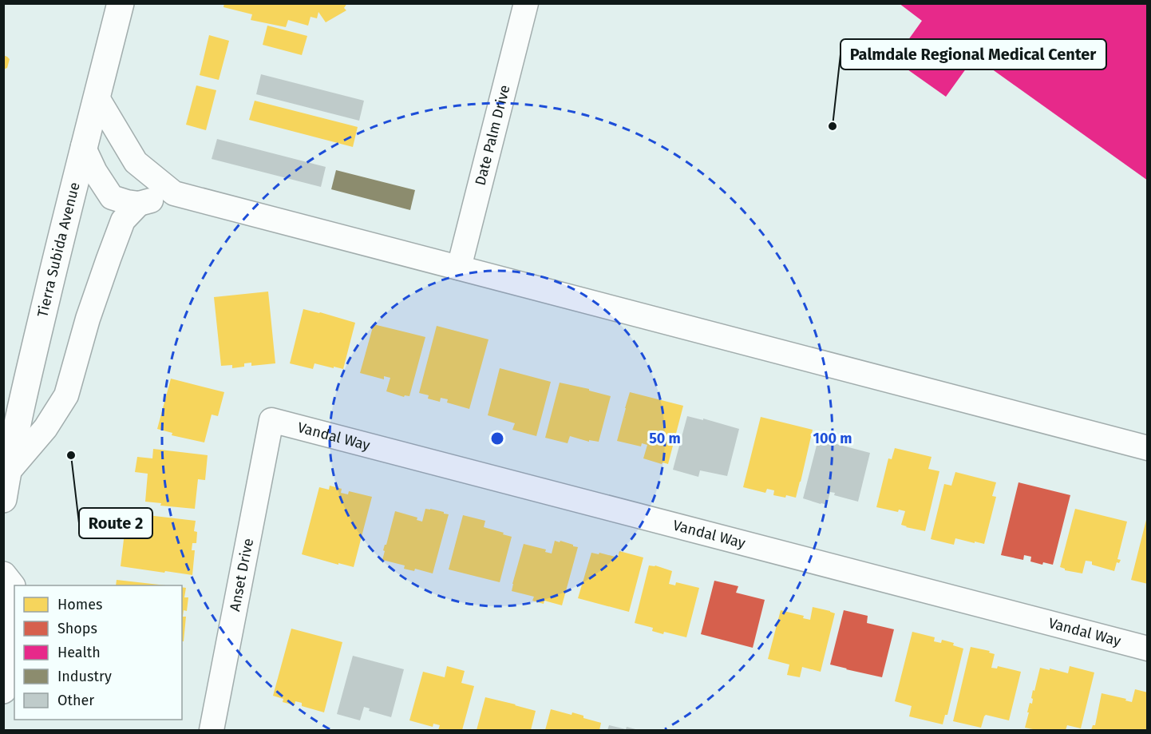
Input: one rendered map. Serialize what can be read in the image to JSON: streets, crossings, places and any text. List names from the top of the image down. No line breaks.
{"streets":{"main road":["Tierra Subida Avenue"],"street":["Date Palm Drive","Vandal Way","Anset Drive"]},"crossings":[["Vandal Way","Anset Drive"]],"places":["Palmdale Regional Medical Center","Route 2"],"legend":["Homes","Shops","Health","Industry","Other"],"rings":["50 m","100 m"]}
